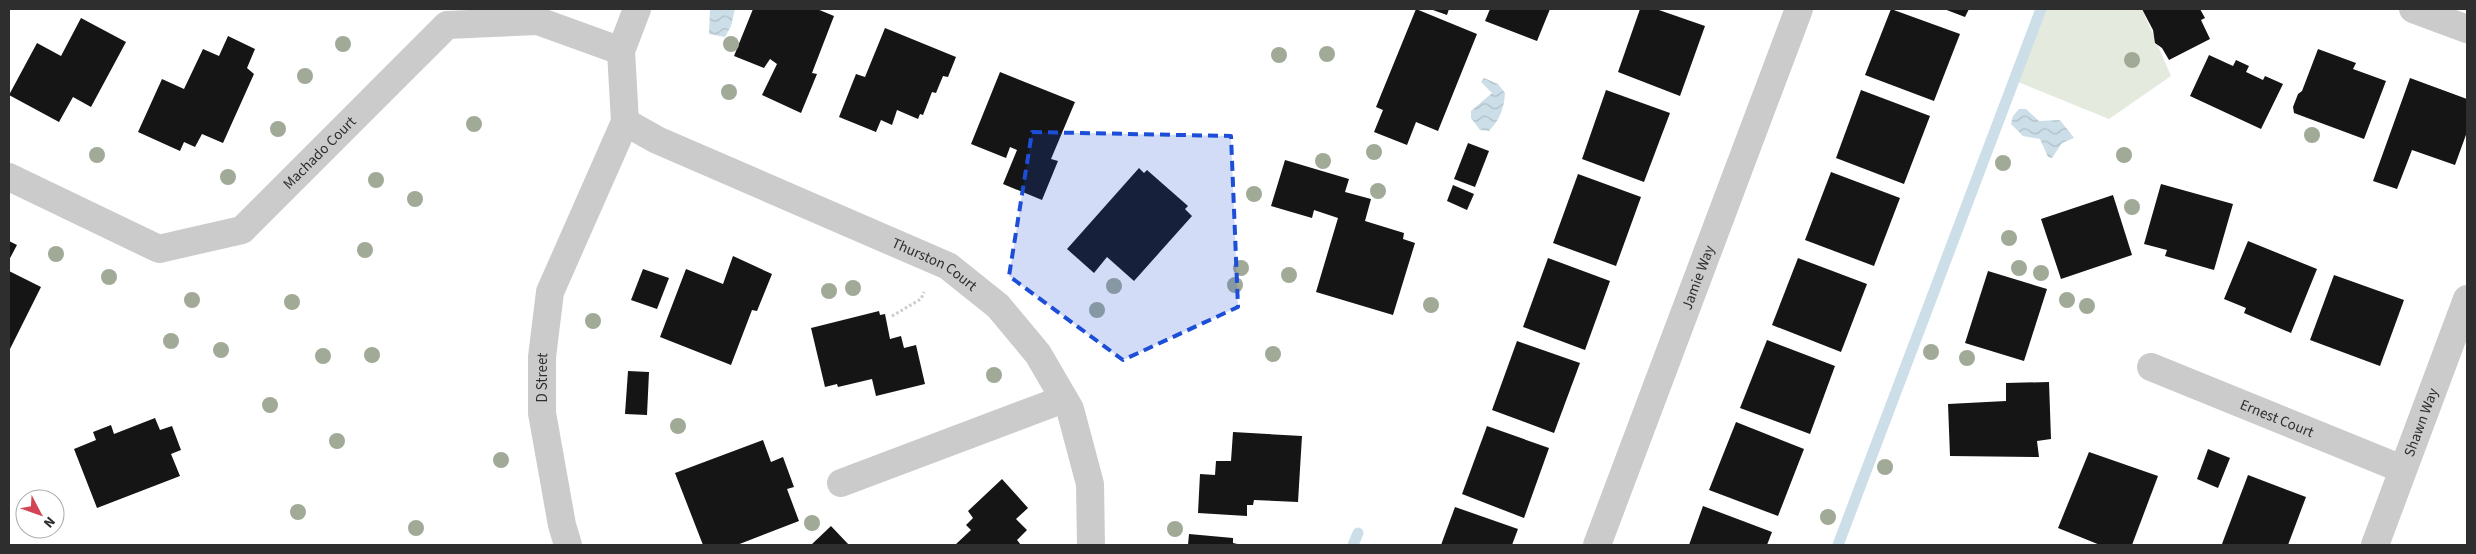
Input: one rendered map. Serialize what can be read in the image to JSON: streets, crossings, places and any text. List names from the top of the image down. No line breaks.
{"streets":{"street":["Machado Court","Thurston Court","Jamie Way","D Street","Ernest Court","Shawn Way"]},"crossings":[["Thurston Court","D Street"],["Ernest Court","Shawn Way"]],"north":"bottom right"}
